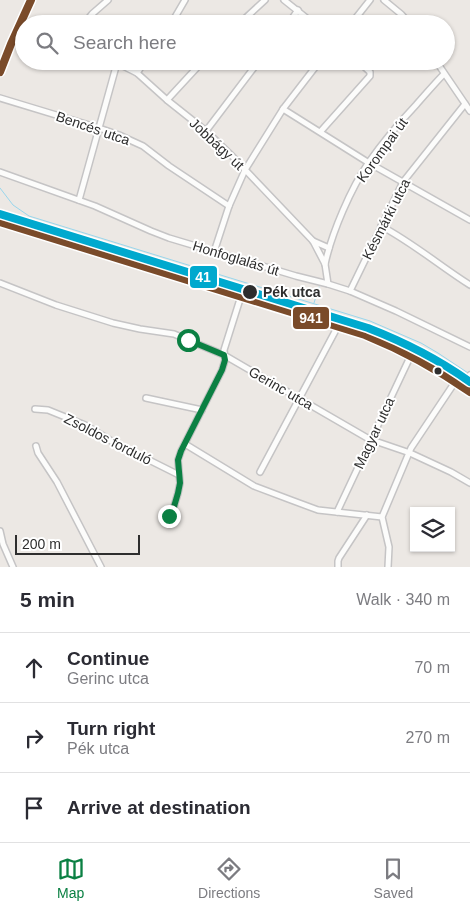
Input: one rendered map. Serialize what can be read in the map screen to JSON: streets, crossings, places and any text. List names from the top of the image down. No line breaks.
{"streets":{"street":["Bencés utca","Jobbágy út","Korompai út","Késmárki utca","Honfoglalás út","Gerinc utca","Magyar utca","Zsoldos forduló"]},"crossings":[["Jobbágy út","Korompai út"],["Jobbágy út","Honfoglalás út"],["Késmárki utca","Honfoglalás út"],["Gerinc utca","Magyar utca"]],"places":["Pék utca"],"lines":["transit line 941","transit line 41"],"scale_bar":"200 m","page":{"search":"Search here","scale":"200 m","heading":["5 min","Walk · 340 m"],"list":[["Continue","Gerinc utca","70 m"],["Turn right","Pék utca","270 m"],"Arrive at destination"],"nav":["Map","Directions","Saved"]}}
